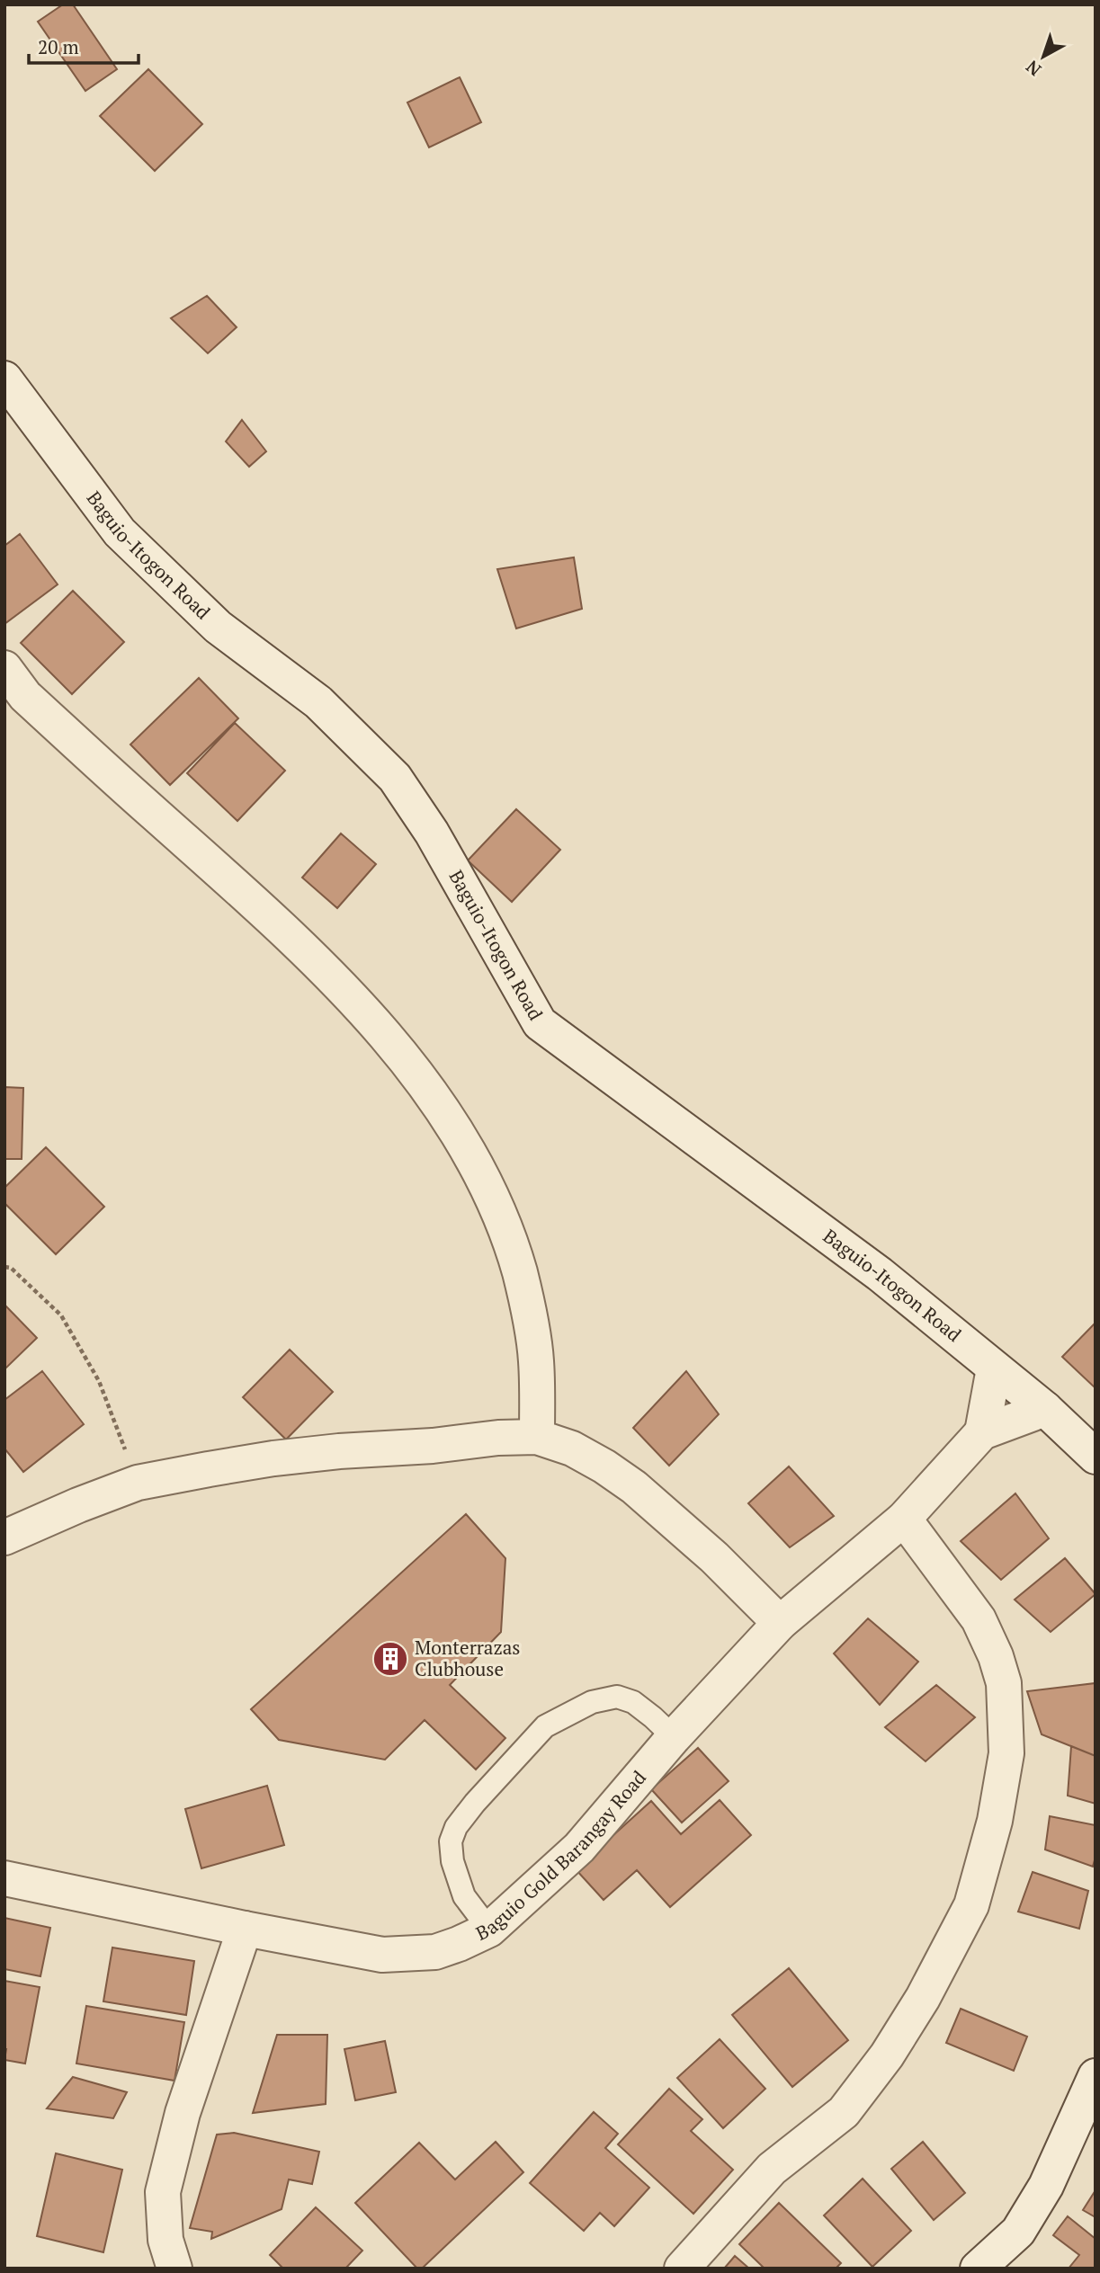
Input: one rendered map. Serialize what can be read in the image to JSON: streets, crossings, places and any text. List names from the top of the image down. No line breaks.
{"streets":{"street":["Baguio-Itogon Road","Baguio Gold Barangay Road"]},"crossings":[["Baguio-Itogon Road","Baguio Gold Barangay Road"]],"places":{"building":["Monterrazas Clubhouse"]},"scale_bar":"20 m","north":"bottom left"}
